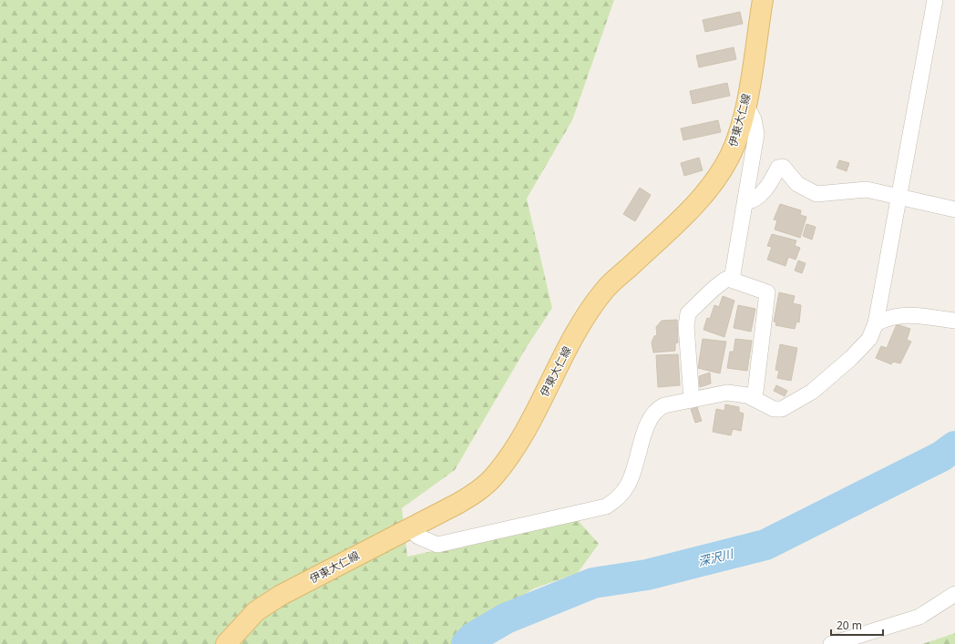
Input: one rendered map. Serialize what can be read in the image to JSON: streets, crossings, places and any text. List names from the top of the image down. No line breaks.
{"streets":{"main road":["伊東大仁線"]},"water":["深沢川"],"scale_bar":"20 m"}
